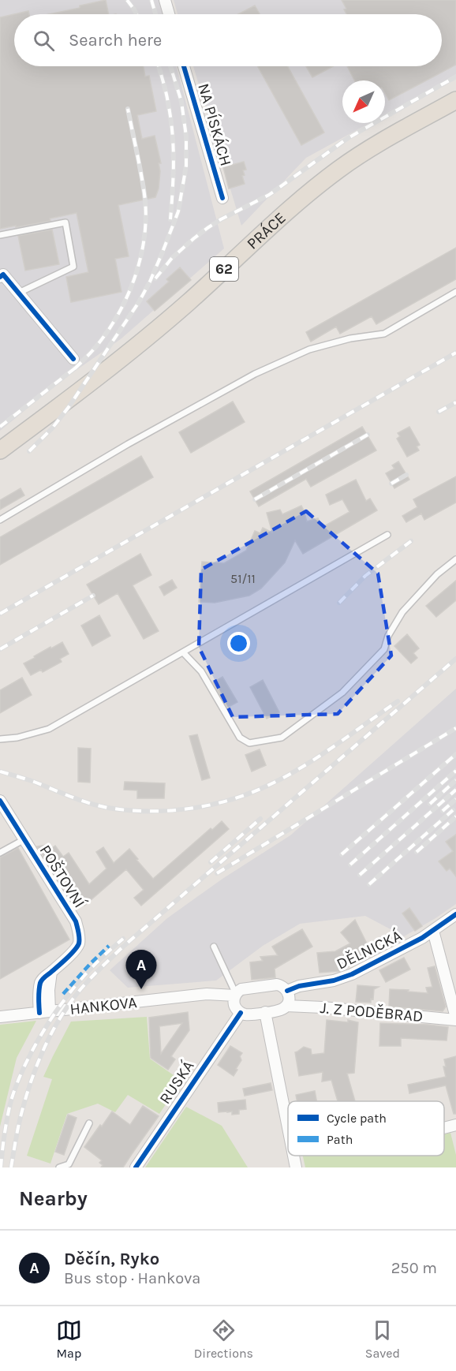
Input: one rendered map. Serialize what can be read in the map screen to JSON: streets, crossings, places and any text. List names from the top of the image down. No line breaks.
{"streets":{"main road":["PRÁCE","62"],"street":["NA PÍSKÁCH","POŠTOVNÍ","DĚLNICKÁ","HANKOVA","J. Z PODĚBRAD","RUSKÁ"]},"crossings":[["POŠTOVNÍ","HANKOVA"],["J. Z PODĚBRAD","RUSKÁ"]],"house_numbers":["51/11"],"legend":["Cycle path","Path"],"north":"bottom left","page":{"search":"Search here","pins":"A","heading":"Nearby","list":[{"mark":"A","name":"Děčín, Ryko","note":"Bus stop · Hankova","value":"250 m"}],"nav":["Map","Directions","Saved"]}}
